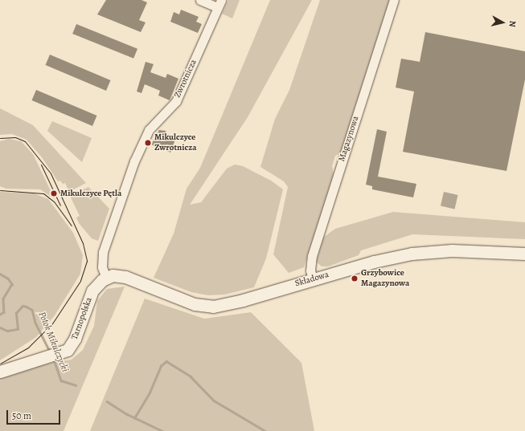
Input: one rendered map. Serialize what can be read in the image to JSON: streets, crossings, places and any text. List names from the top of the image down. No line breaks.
{"streets":{"main road":["Składowa","Tarnopolska"],"street":["Zwrotnicza","Magazynowa"]},"crossings":[["Zwrotnicza","Składowa"],["Zwrotnicza","Tarnopolska"],["Magazynowa","Składowa"],["Składowa","Tarnopolska"]],"water":["Potok Mikulczycki"],"places":["Mikulczyce Zwrotnicza","Mikulczyce Pętla","Grzybowice Magazynowa"],"scale_bar":"50 m","north":"right"}
